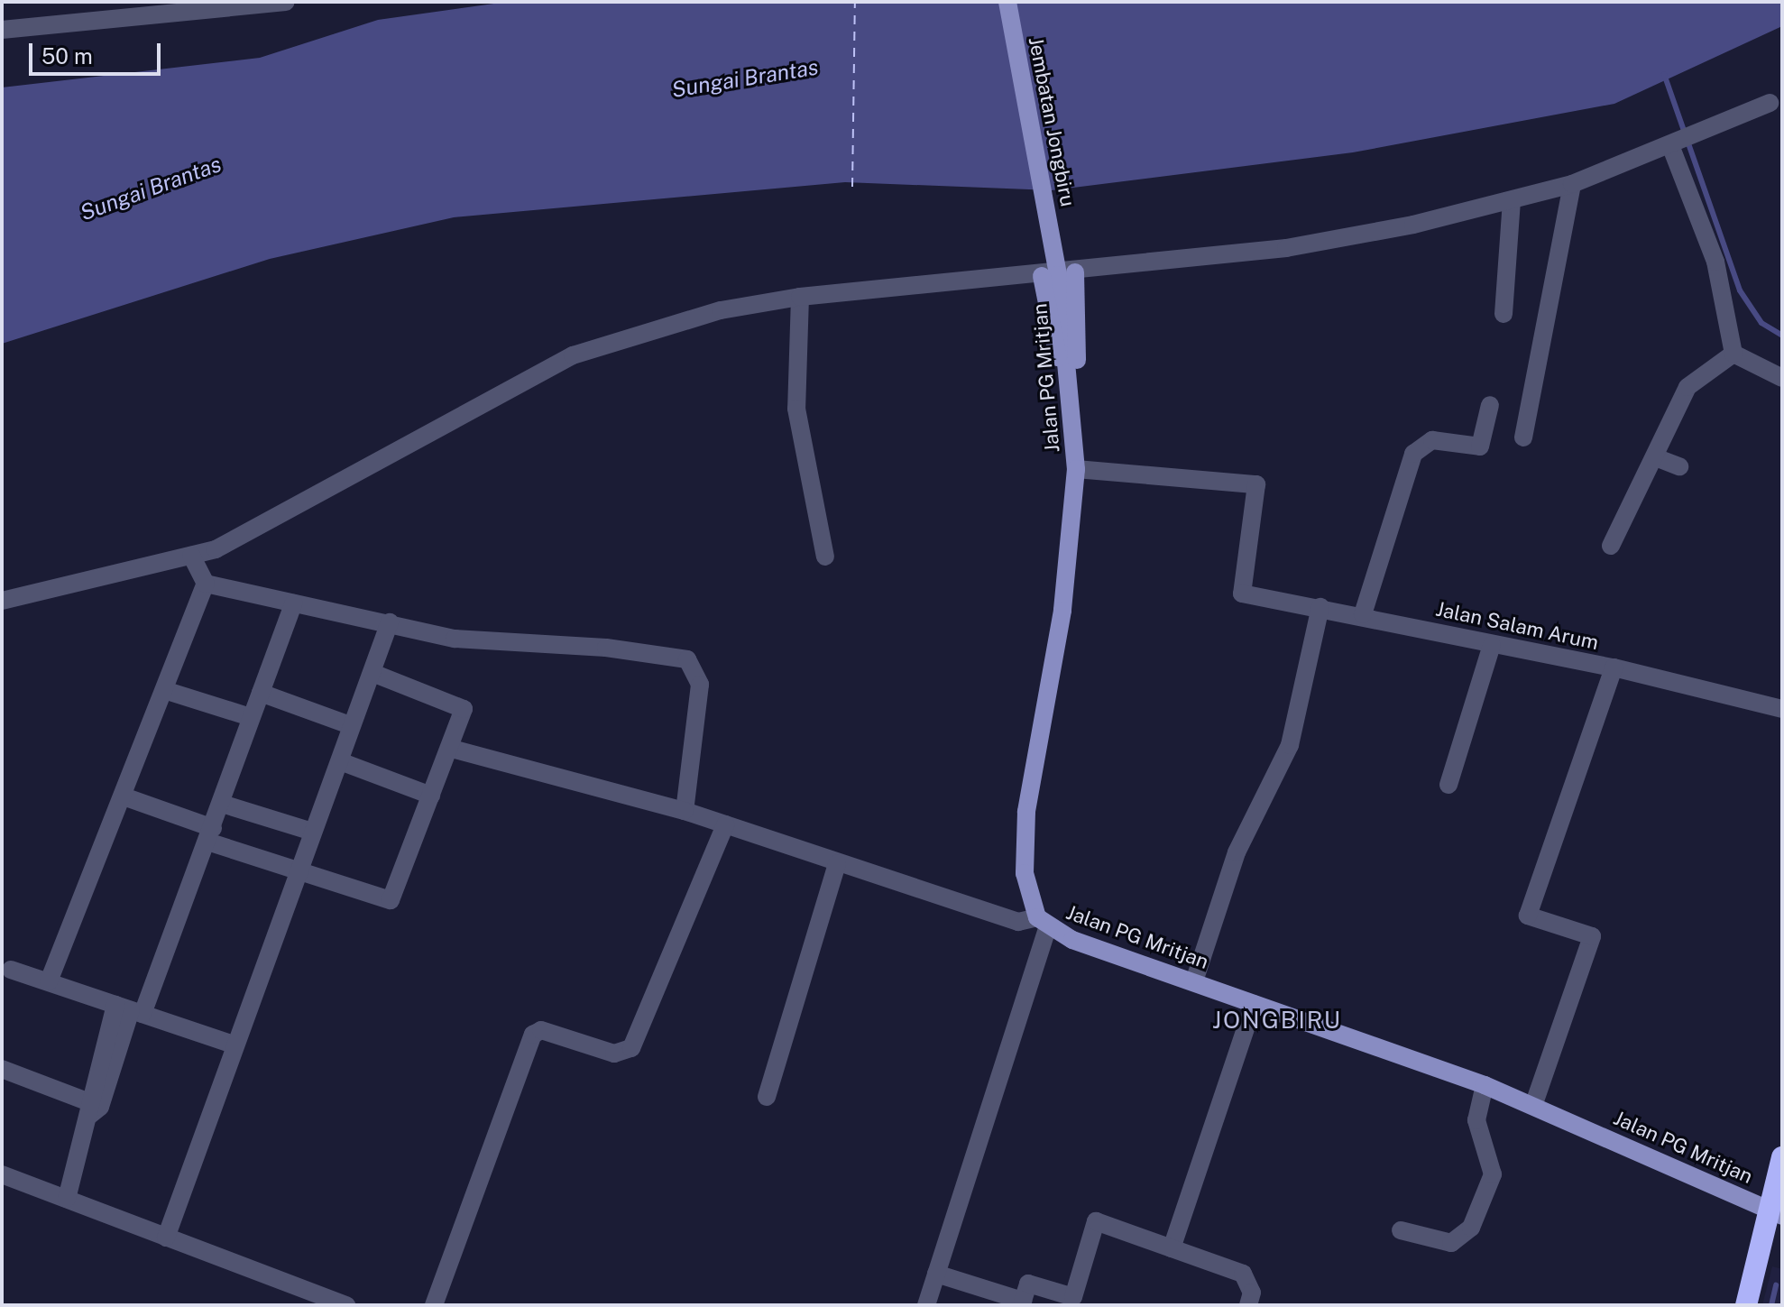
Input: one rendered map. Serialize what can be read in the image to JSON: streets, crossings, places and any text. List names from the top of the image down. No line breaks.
{"streets":{"main road":["Jembatan Jongbiru","Jalan PG Mritjan"],"street":["Jalan Salam Arum"]},"crossings":[["Jembatan Jongbiru","Jalan PG Mritjan"],["Jalan PG Mritjan","Jalan Salam Arum"]],"districts":["JONGBIRU"],"water":["Sungai Brantas"],"scale_bar":"50 m"}
